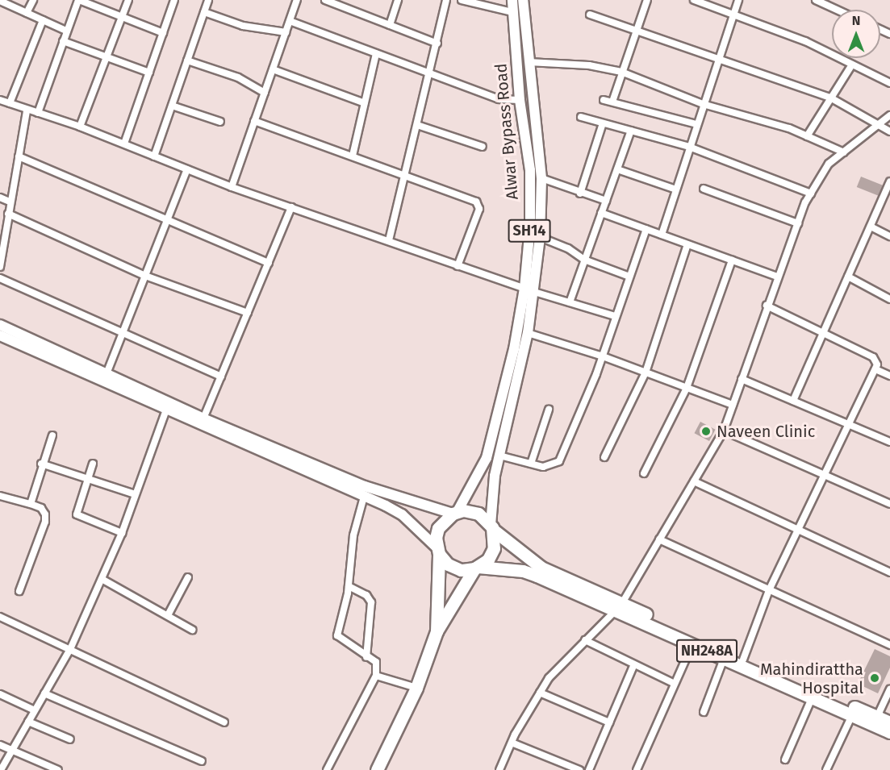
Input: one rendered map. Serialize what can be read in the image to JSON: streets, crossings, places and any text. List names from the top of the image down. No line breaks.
{"streets":{"highway":["NH248A"],"main road":["Alwar Bypass Road","SH14"]},"crossings":[["Alwar Bypass Road","SH14"],["Alwar Bypass Road","NH248A"],["SH14","NH248A"]],"places":["Naveen Clinic","Mahindirattha Hospital"],"north":"top"}
